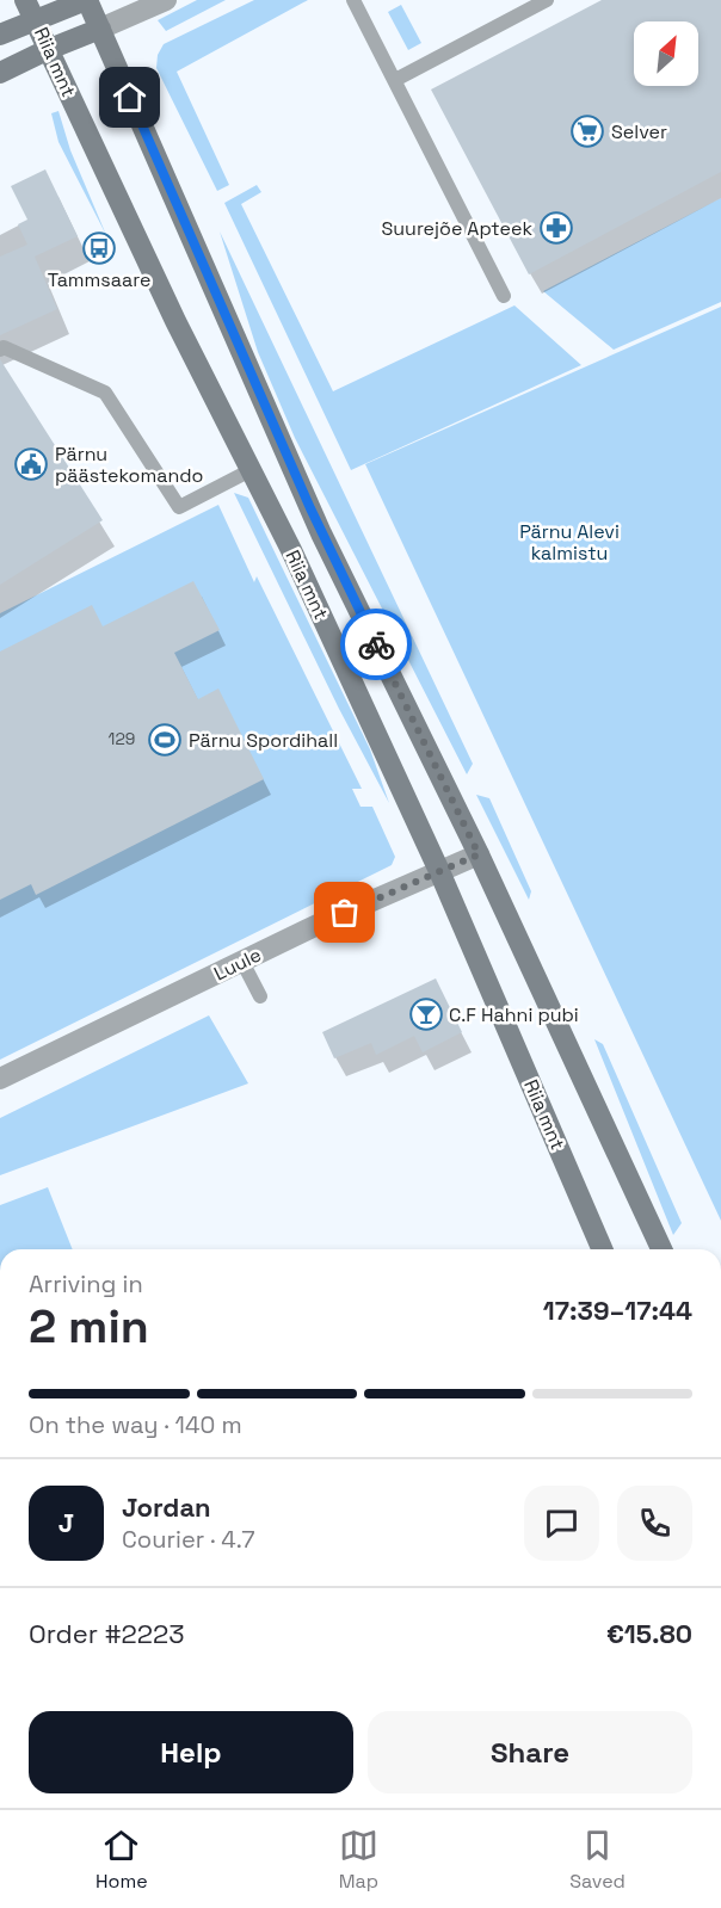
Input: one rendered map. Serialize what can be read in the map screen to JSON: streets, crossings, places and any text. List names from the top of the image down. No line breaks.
{"streets":{"main road":["Riia mnt"],"street":["Luule"]},"crossings":[["Riia mnt","Luule"]],"parks":["Pärnu Alevi kalmistu"],"places":{"supermarket":["Selver"],"pharmacy":["Suurejõe Apteek"],"bus stop":["Tammsaare"],"public building":["Pärnu päästekomando"],"sports":["Pärnu Spordihall"],"bar":["C.F Hahni pubi"]},"house_numbers":["129"],"north":"top right","page":{"heading":["2 min","Arriving in","17:39–17:44"],"panel":["Jordan","Courier · 4.7","Order #2223","€15.80"],"bar":"On the way · 140 m","round":"J","buttons":["Help","Share"],"tabs":["Home","Map","Saved"]}}
